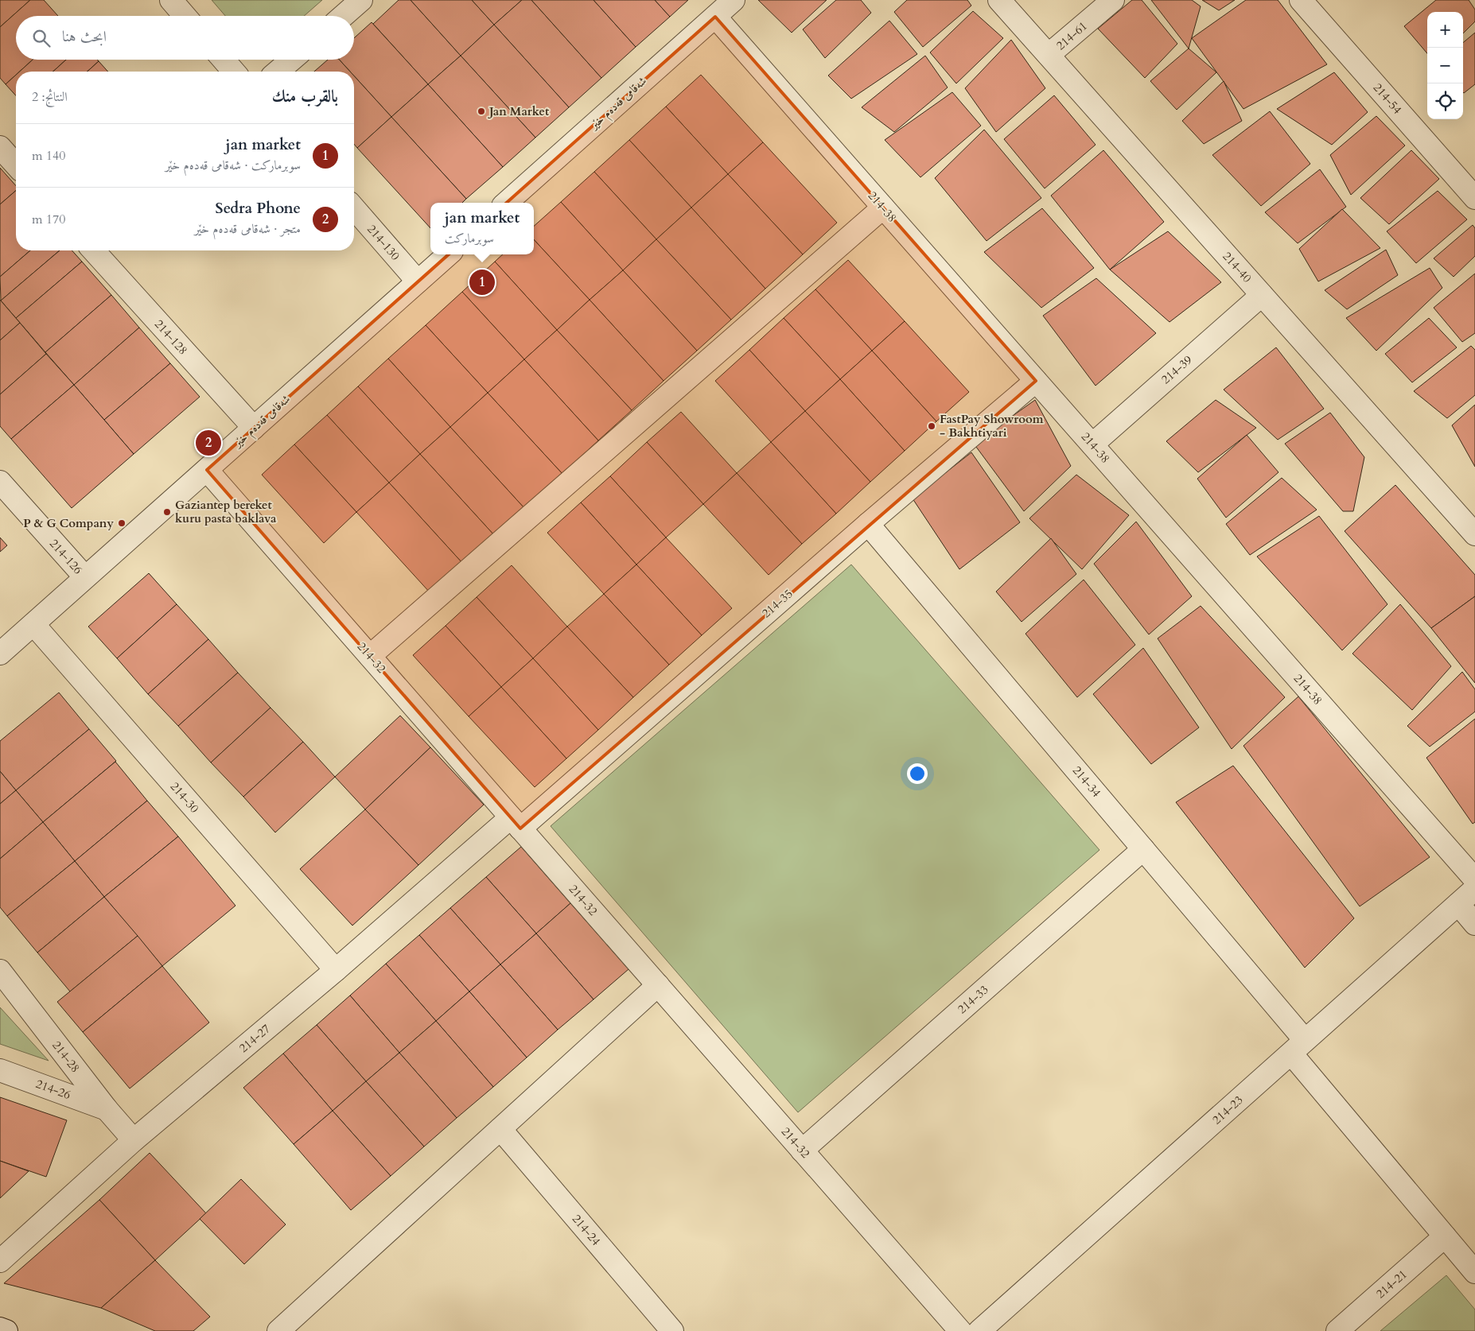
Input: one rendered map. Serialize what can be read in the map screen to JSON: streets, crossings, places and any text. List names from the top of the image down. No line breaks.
{"streets":{"street":["214-61","214-54","شەقامی قەدەم خێر","214-38","214-130","214-40","214-128","214-39","214-126","214-35","214-32","214-34","214-30","214-33","214-27","214-28","214-26","214-23","214-24","214-21"]},"crossings":[["214-61","214-40"],["شەقامی قەدەم خێر","214-38"],["شەقامی قەدەم خێر","214-130"],["شەقامی قەدەم خێر","214-128"],["شەقامی قەدەم خێر","214-126"],["شەقامی قەدەم خێر","214-32"],["شەقامی قەدەم خێر","214-30"],["214-38","214-39"],["214-38","214-35"],["214-40","214-39"],["214-35","214-32"],["214-35","214-34"],["214-35","214-27"],["214-32","214-33"],["214-32","214-27"],["214-34","214-33"],["214-34","214-23"],["214-34","214-21"],["214-30","214-27"],["214-27","214-28"],["214-28","214-26"]],"places":["Jan Market","FastPay Showroom - Bakhtiyari","Gaziantep bereket kuru pasta baklava","P & G Company"],"page":{"map_buttons":["+","−"],"search":"ابحث هنا","heading":["بالقرب منك","النتائج: 2"],"list":[{"mark":"1","name":"jan market","note":"سوبرماركت · شەقامی قەدەم خێر","value":"140 m"},{"mark":"2","name":"Sedra Phone","note":"متجر · شەقامی قەدەم خێر","value":"170 m"}],"popup":["jan market","سوبرماركت"],"pins":["1","2"]}}
